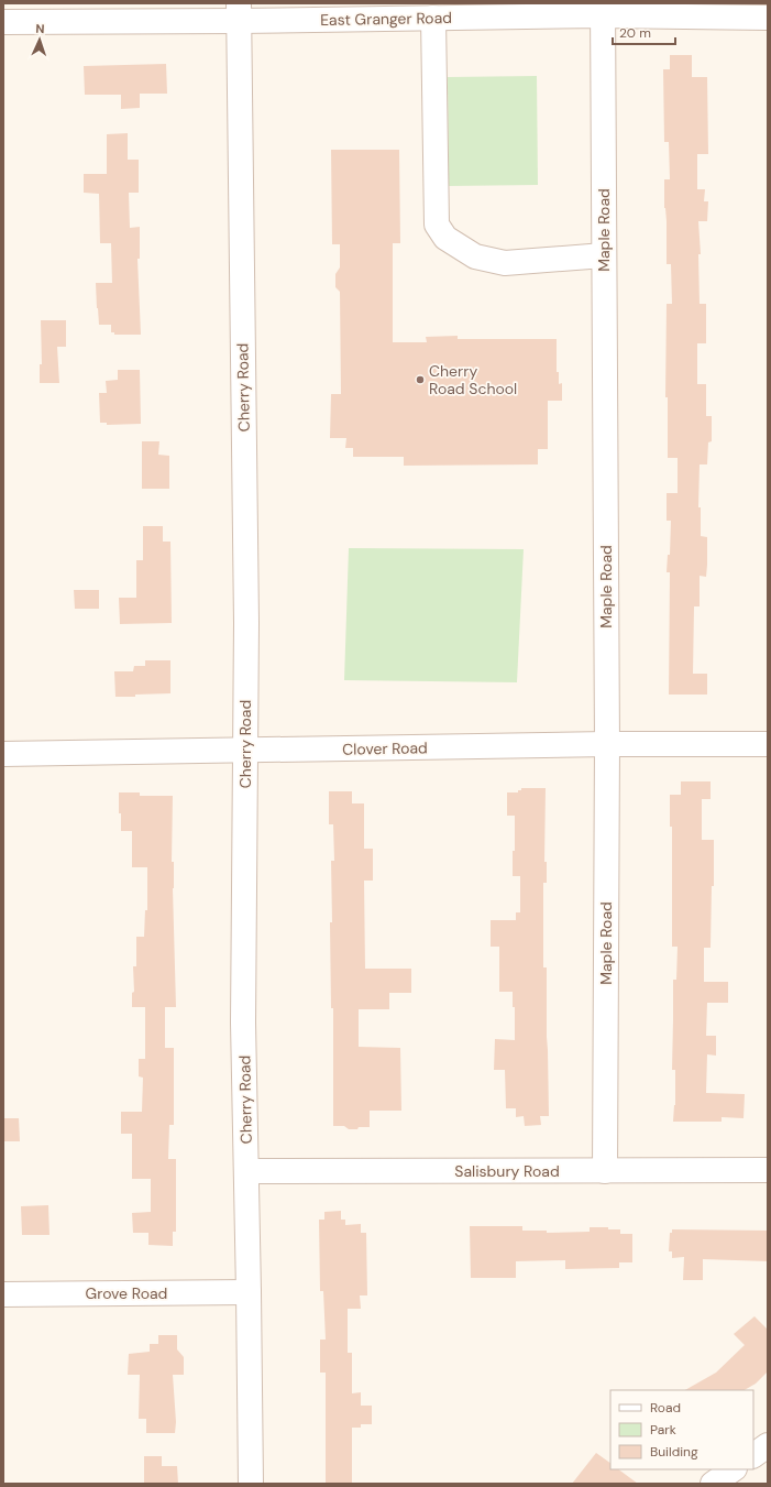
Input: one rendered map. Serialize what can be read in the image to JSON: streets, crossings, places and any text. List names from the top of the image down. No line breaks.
{"streets":{"street":["East Granger Road","Maple Road","Cherry Road","Clover Road","Salisbury Road","Grove Road"]},"crossings":[["East Granger Road","Maple Road"],["East Granger Road","Cherry Road"],["Maple Road","Clover Road"],["Maple Road","Salisbury Road"],["Cherry Road","Clover Road"],["Cherry Road","Salisbury Road"],["Cherry Road","Grove Road"]],"places":["Cherry Road School"],"legend":["Road","Park","Building"],"scale_bar":"20 m","north":"top"}
